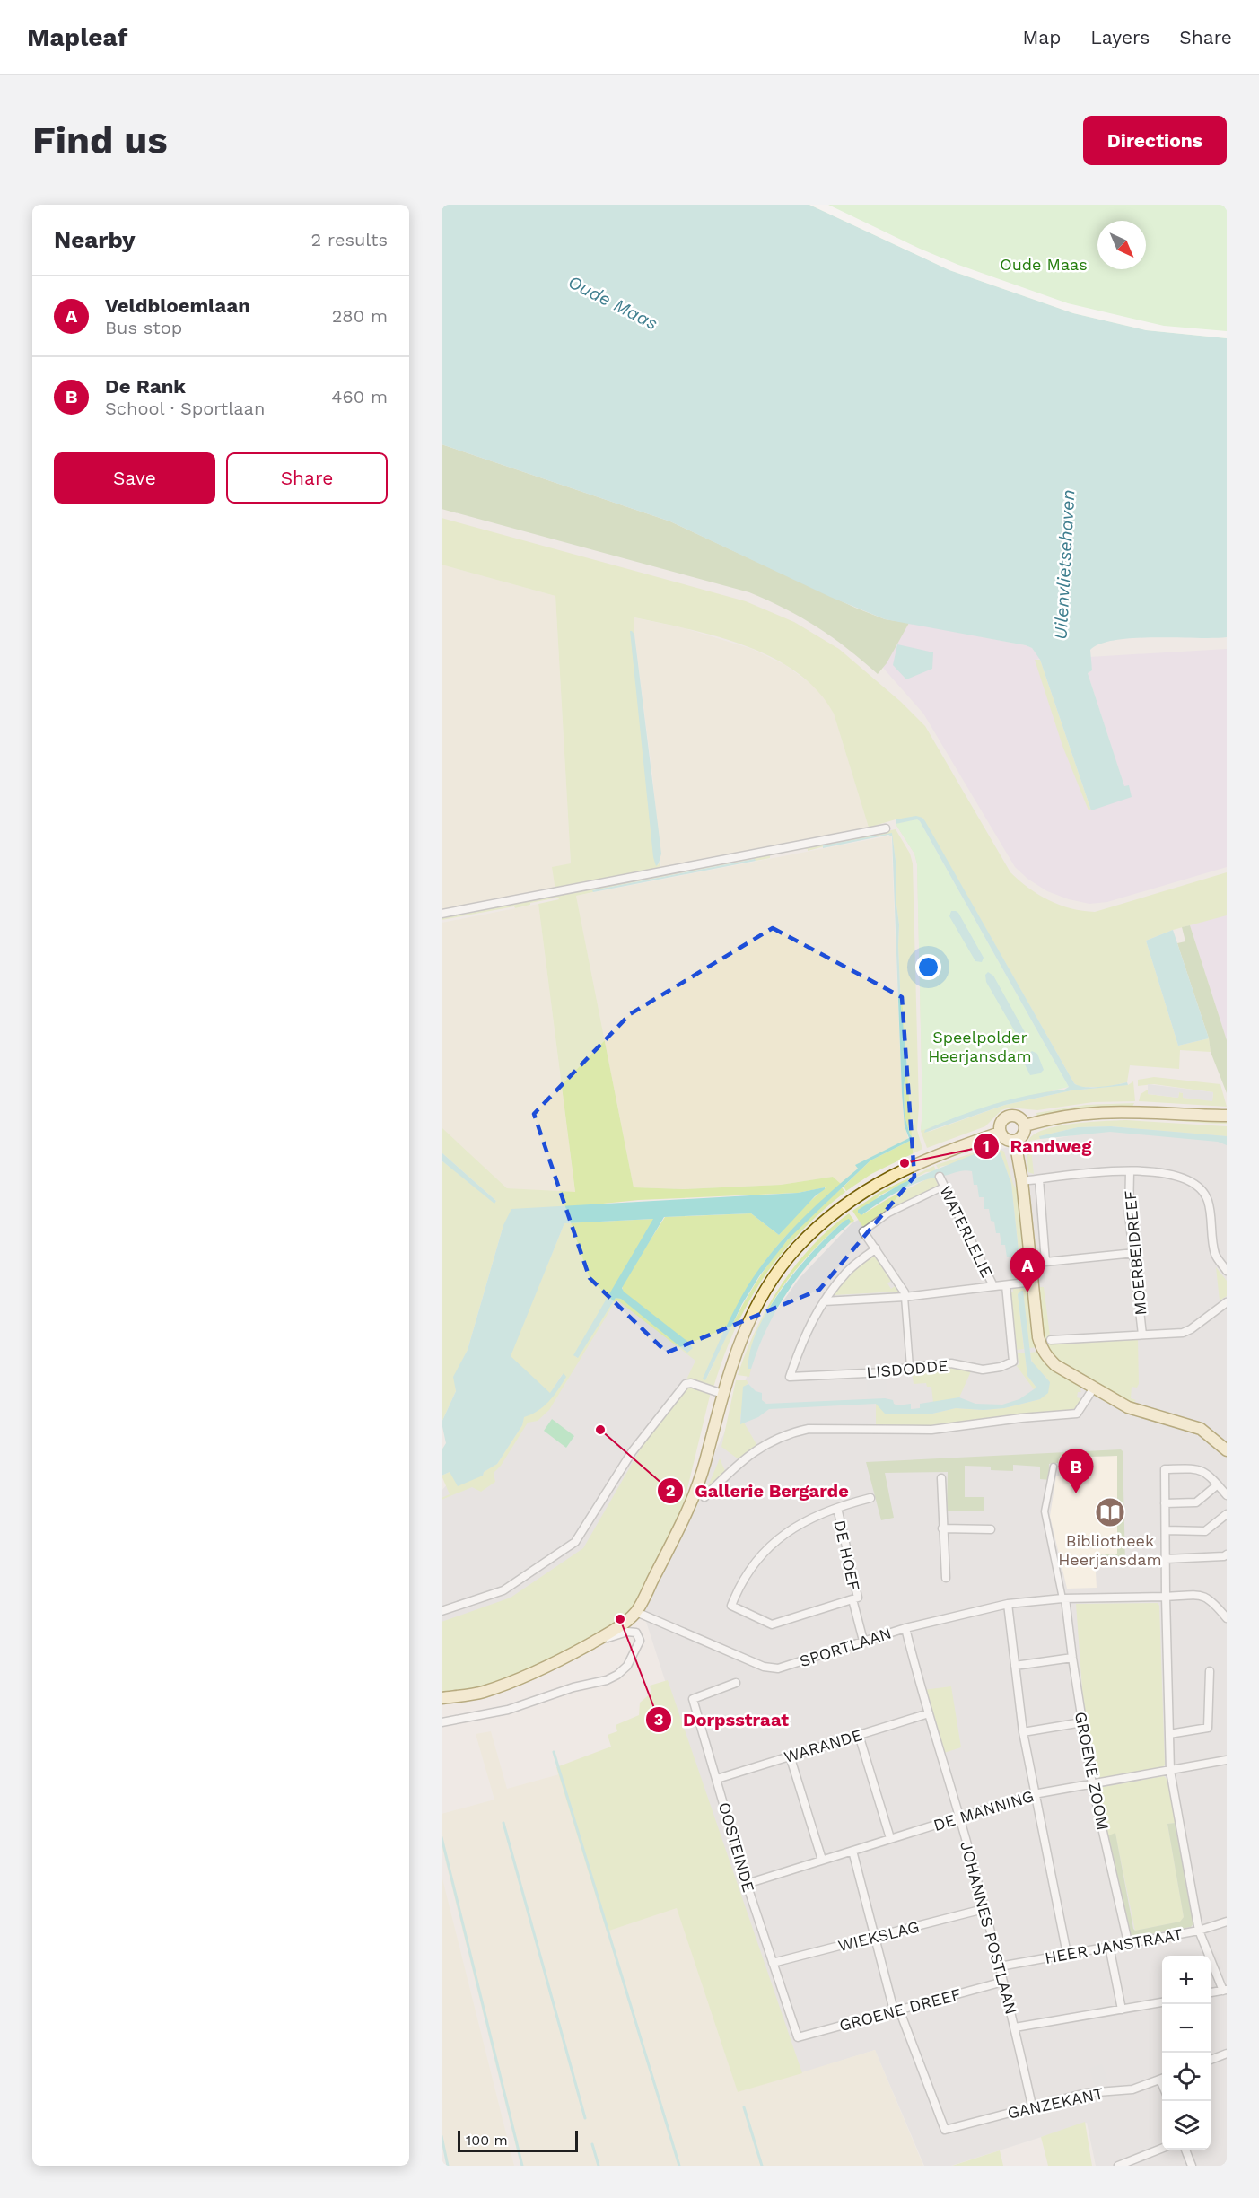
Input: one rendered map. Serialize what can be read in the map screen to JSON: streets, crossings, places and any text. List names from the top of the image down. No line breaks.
{"streets":{"street":["WATERLELIE","MOERBEIDREEF","LISDODDE","DE HOEF","SPORTLAAN","WARANDE","GROENE ZOOM","DE MANNING","OOSTEINDE","JOHANNES POSTLAAN","WIEKSLAG","HEER JANSTRAAT","GROENE DREEF","GANZEKANT"]},"crossings":[["DE HOEF","SPORTLAAN"],["SPORTLAAN","GROENE ZOOM"],["SPORTLAAN","JOHANNES POSTLAAN"],["WARANDE","OOSTEINDE"],["WARANDE","JOHANNES POSTLAAN"],["GROENE ZOOM","DE MANNING"],["GROENE ZOOM","HEER JANSTRAAT"],["DE MANNING","OOSTEINDE"],["DE MANNING","JOHANNES POSTLAAN"],["OOSTEINDE","WIEKSLAG"],["OOSTEINDE","GROENE DREEF"],["JOHANNES POSTLAAN","WIEKSLAG"],["JOHANNES POSTLAAN","HEER JANSTRAAT"],["JOHANNES POSTLAAN","GROENE DREEF"],["JOHANNES POSTLAAN","GANZEKANT"],["GROENE DREEF","GANZEKANT"]],"water":["Oude Maas","Uilenvlietsehaven"],"parks":["Oude Maas","Speelpolder Heerjansdam"],"places":{"other":["Randweg","Gallerie Bergarde","Dorpsstraat"],"library":["Bibliotheek Heerjansdam"]},"scale_bar":"100 m","north":"bottom right","page":{"header":"Mapleaf","nav":["Map","Layers","Share"],"buttons":["Directions",["Save","Share"]],"title":"Find us","heading":["Nearby","2 results"],"list":[{"mark":"A","name":"Veldbloemlaan","note":"Bus stop","value":"280 m"},{"mark":"B","name":"De Rank","note":"School · Sportlaan","value":"460 m"}],"pins":["A","B"],"map_buttons":["+","−"],"scale":"100 m"}}
